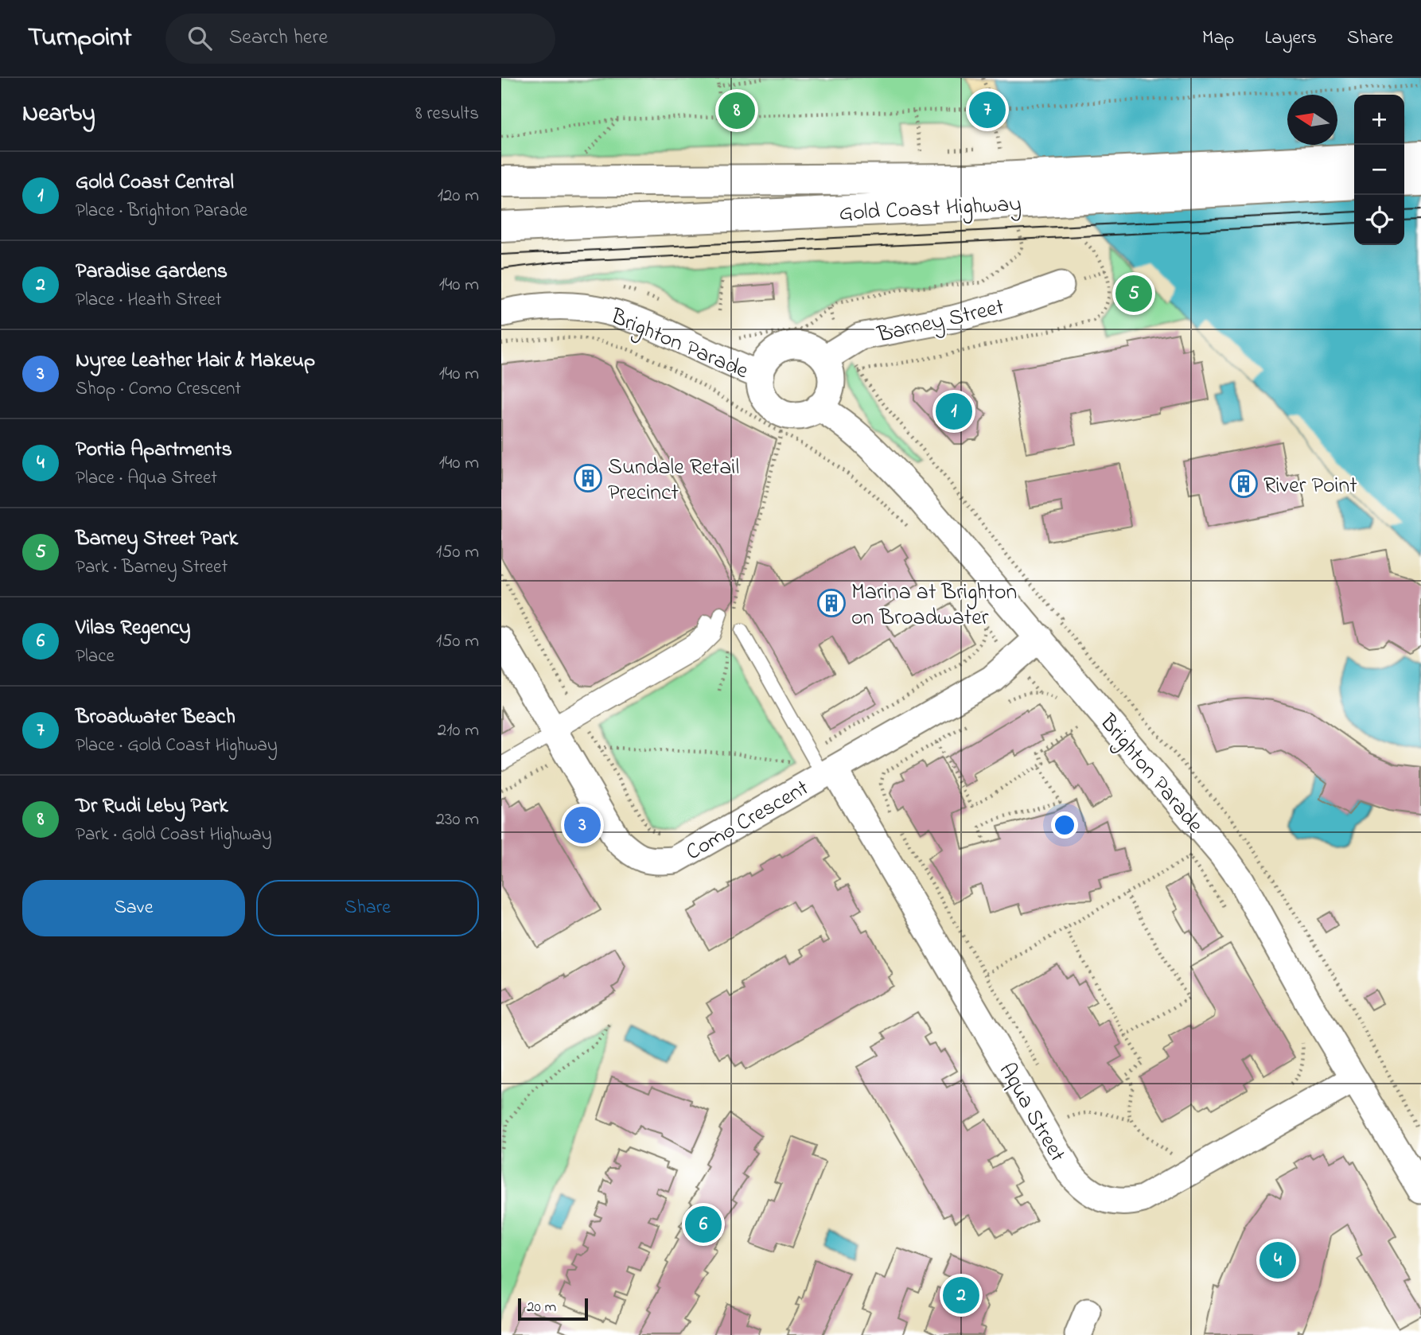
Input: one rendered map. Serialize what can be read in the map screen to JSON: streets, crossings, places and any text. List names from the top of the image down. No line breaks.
{"streets":{"highway":["Gold Coast Highway"],"street":["Barney Street","Brighton Parade","Como Crescent","Aqua Street"]},"crossings":[["Barney Street","Brighton Parade"],["Brighton Parade","Como Crescent"],["Brighton Parade","Aqua Street"],["Como Crescent","Aqua Street"]],"places":{"building":["Sundale Retail Precinct","River Point","Marina at Brighton on Broadwater"]},"scale_bar":"20 m","north":"left","page":{"header":"Turnpoint","search":"Search here","nav":["Map","Layers","Share"],"heading":["Nearby","8 results"],"pins":["7","8","5","1","3","6","4","2"],"map_buttons":["+","−"],"list":[{"mark":"1","name":"Gold Coast Central","note":"Place · Brighton Parade","value":"120 m"},{"mark":"2","name":"Paradise Gardens","note":"Place · Heath Street","value":"140 m"},{"mark":"3","name":"Nyree Leather Hair & Makeup","note":"Shop · Como Crescent","value":"140 m"},{"mark":"4","name":"Portia Apartments","note":"Place · Aqua Street","value":"140 m"},{"mark":"5","name":"Barney Street Park","note":"Park · Barney Street","value":"150 m"},{"mark":"6","name":"Vilas Regency","note":"Place","value":"150 m"},{"mark":"7","name":"Broadwater Beach","note":"Place · Gold Coast Highway","value":"210 m"},{"mark":"8","name":"Dr Rudi Leby Park","note":"Park · Gold Coast Highway","value":"230 m"}],"buttons":["Save","Share"],"scale":"20 m"}}
